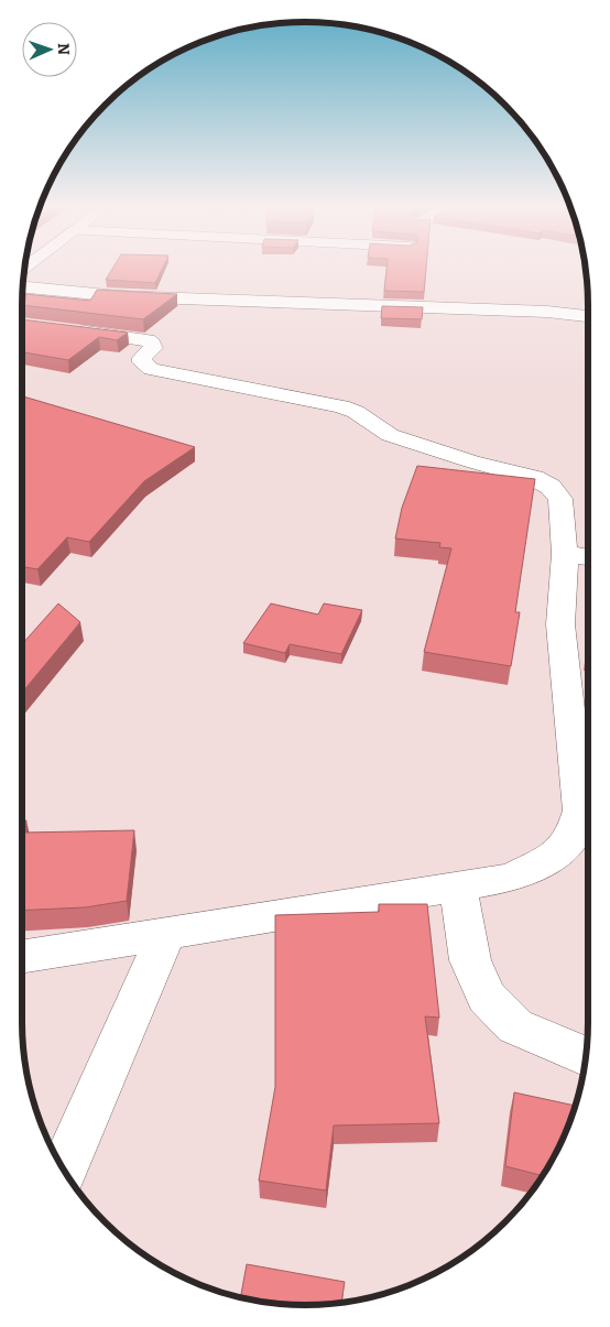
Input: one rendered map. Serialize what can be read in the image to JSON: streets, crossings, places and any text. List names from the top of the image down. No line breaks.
{"north":"right"}
